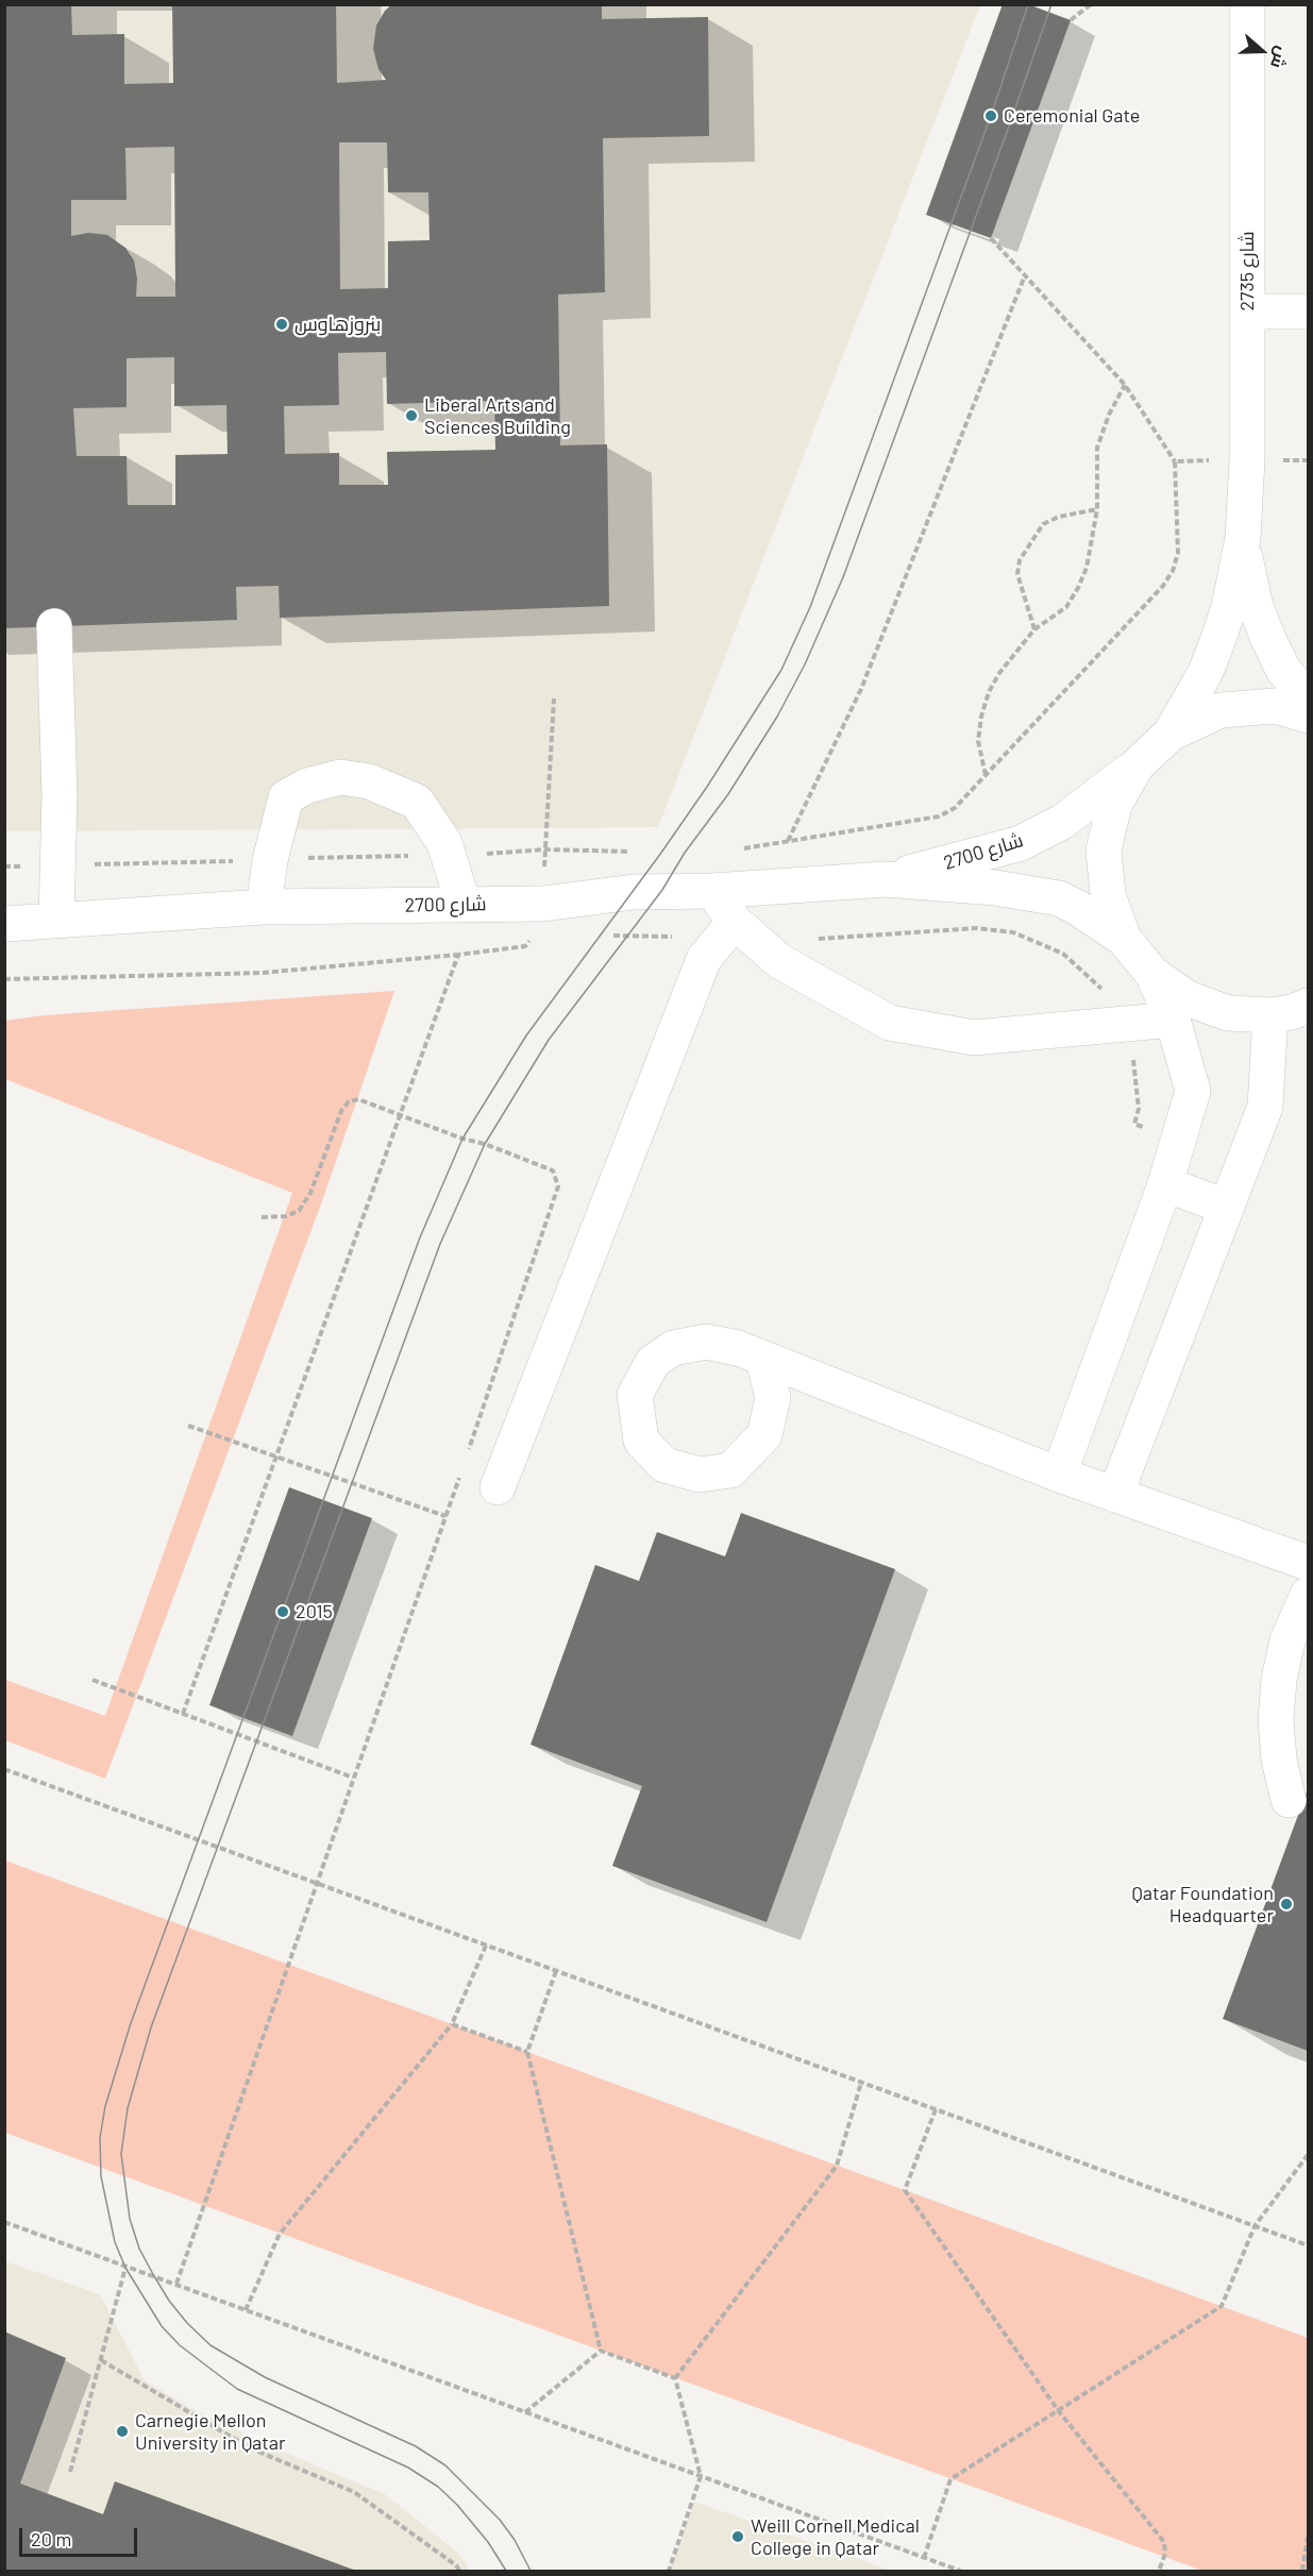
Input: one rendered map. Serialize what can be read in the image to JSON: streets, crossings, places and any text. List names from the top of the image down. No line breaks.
{"streets":{"street":["شارع 2735","شارع 2700"]},"places":["Ceremonial Gate","بنروزهاوس","Liberal Arts and Sciences Building","2015","Qatar Foundation Headquarter","Carnegie Mellon University in Qatar","Weill Cornell Medical College in Qatar"],"scale_bar":"20 m","north":"right"}
